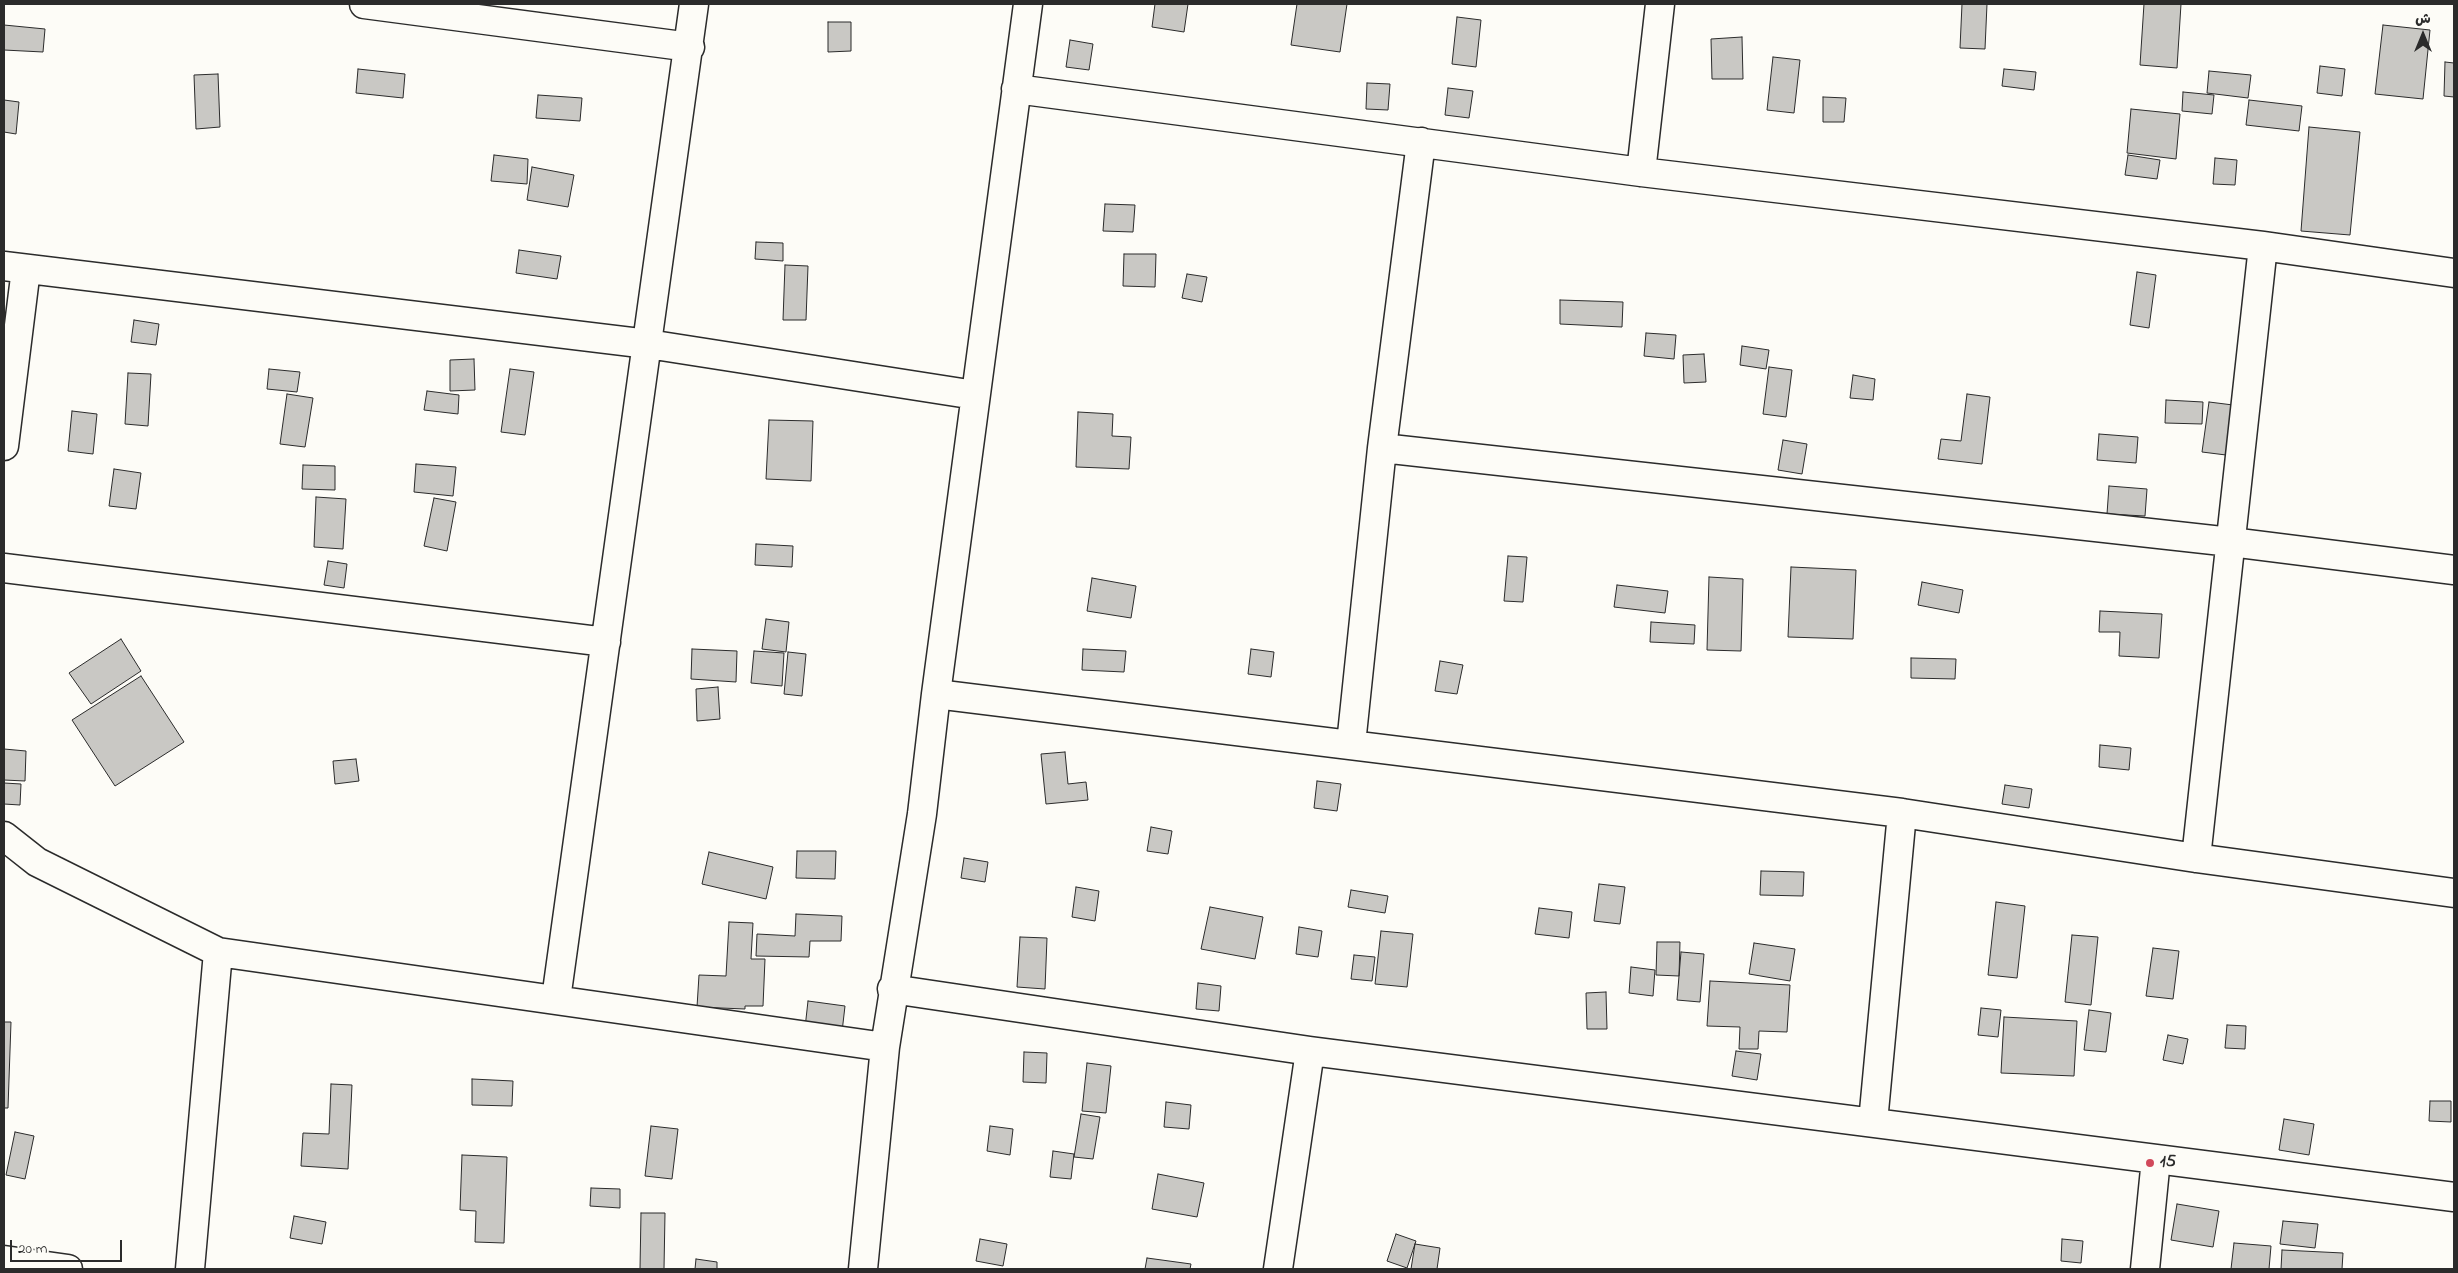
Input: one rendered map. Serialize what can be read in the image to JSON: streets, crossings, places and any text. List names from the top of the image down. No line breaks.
{"places":["15"],"scale_bar":"20 m","north":"top"}
